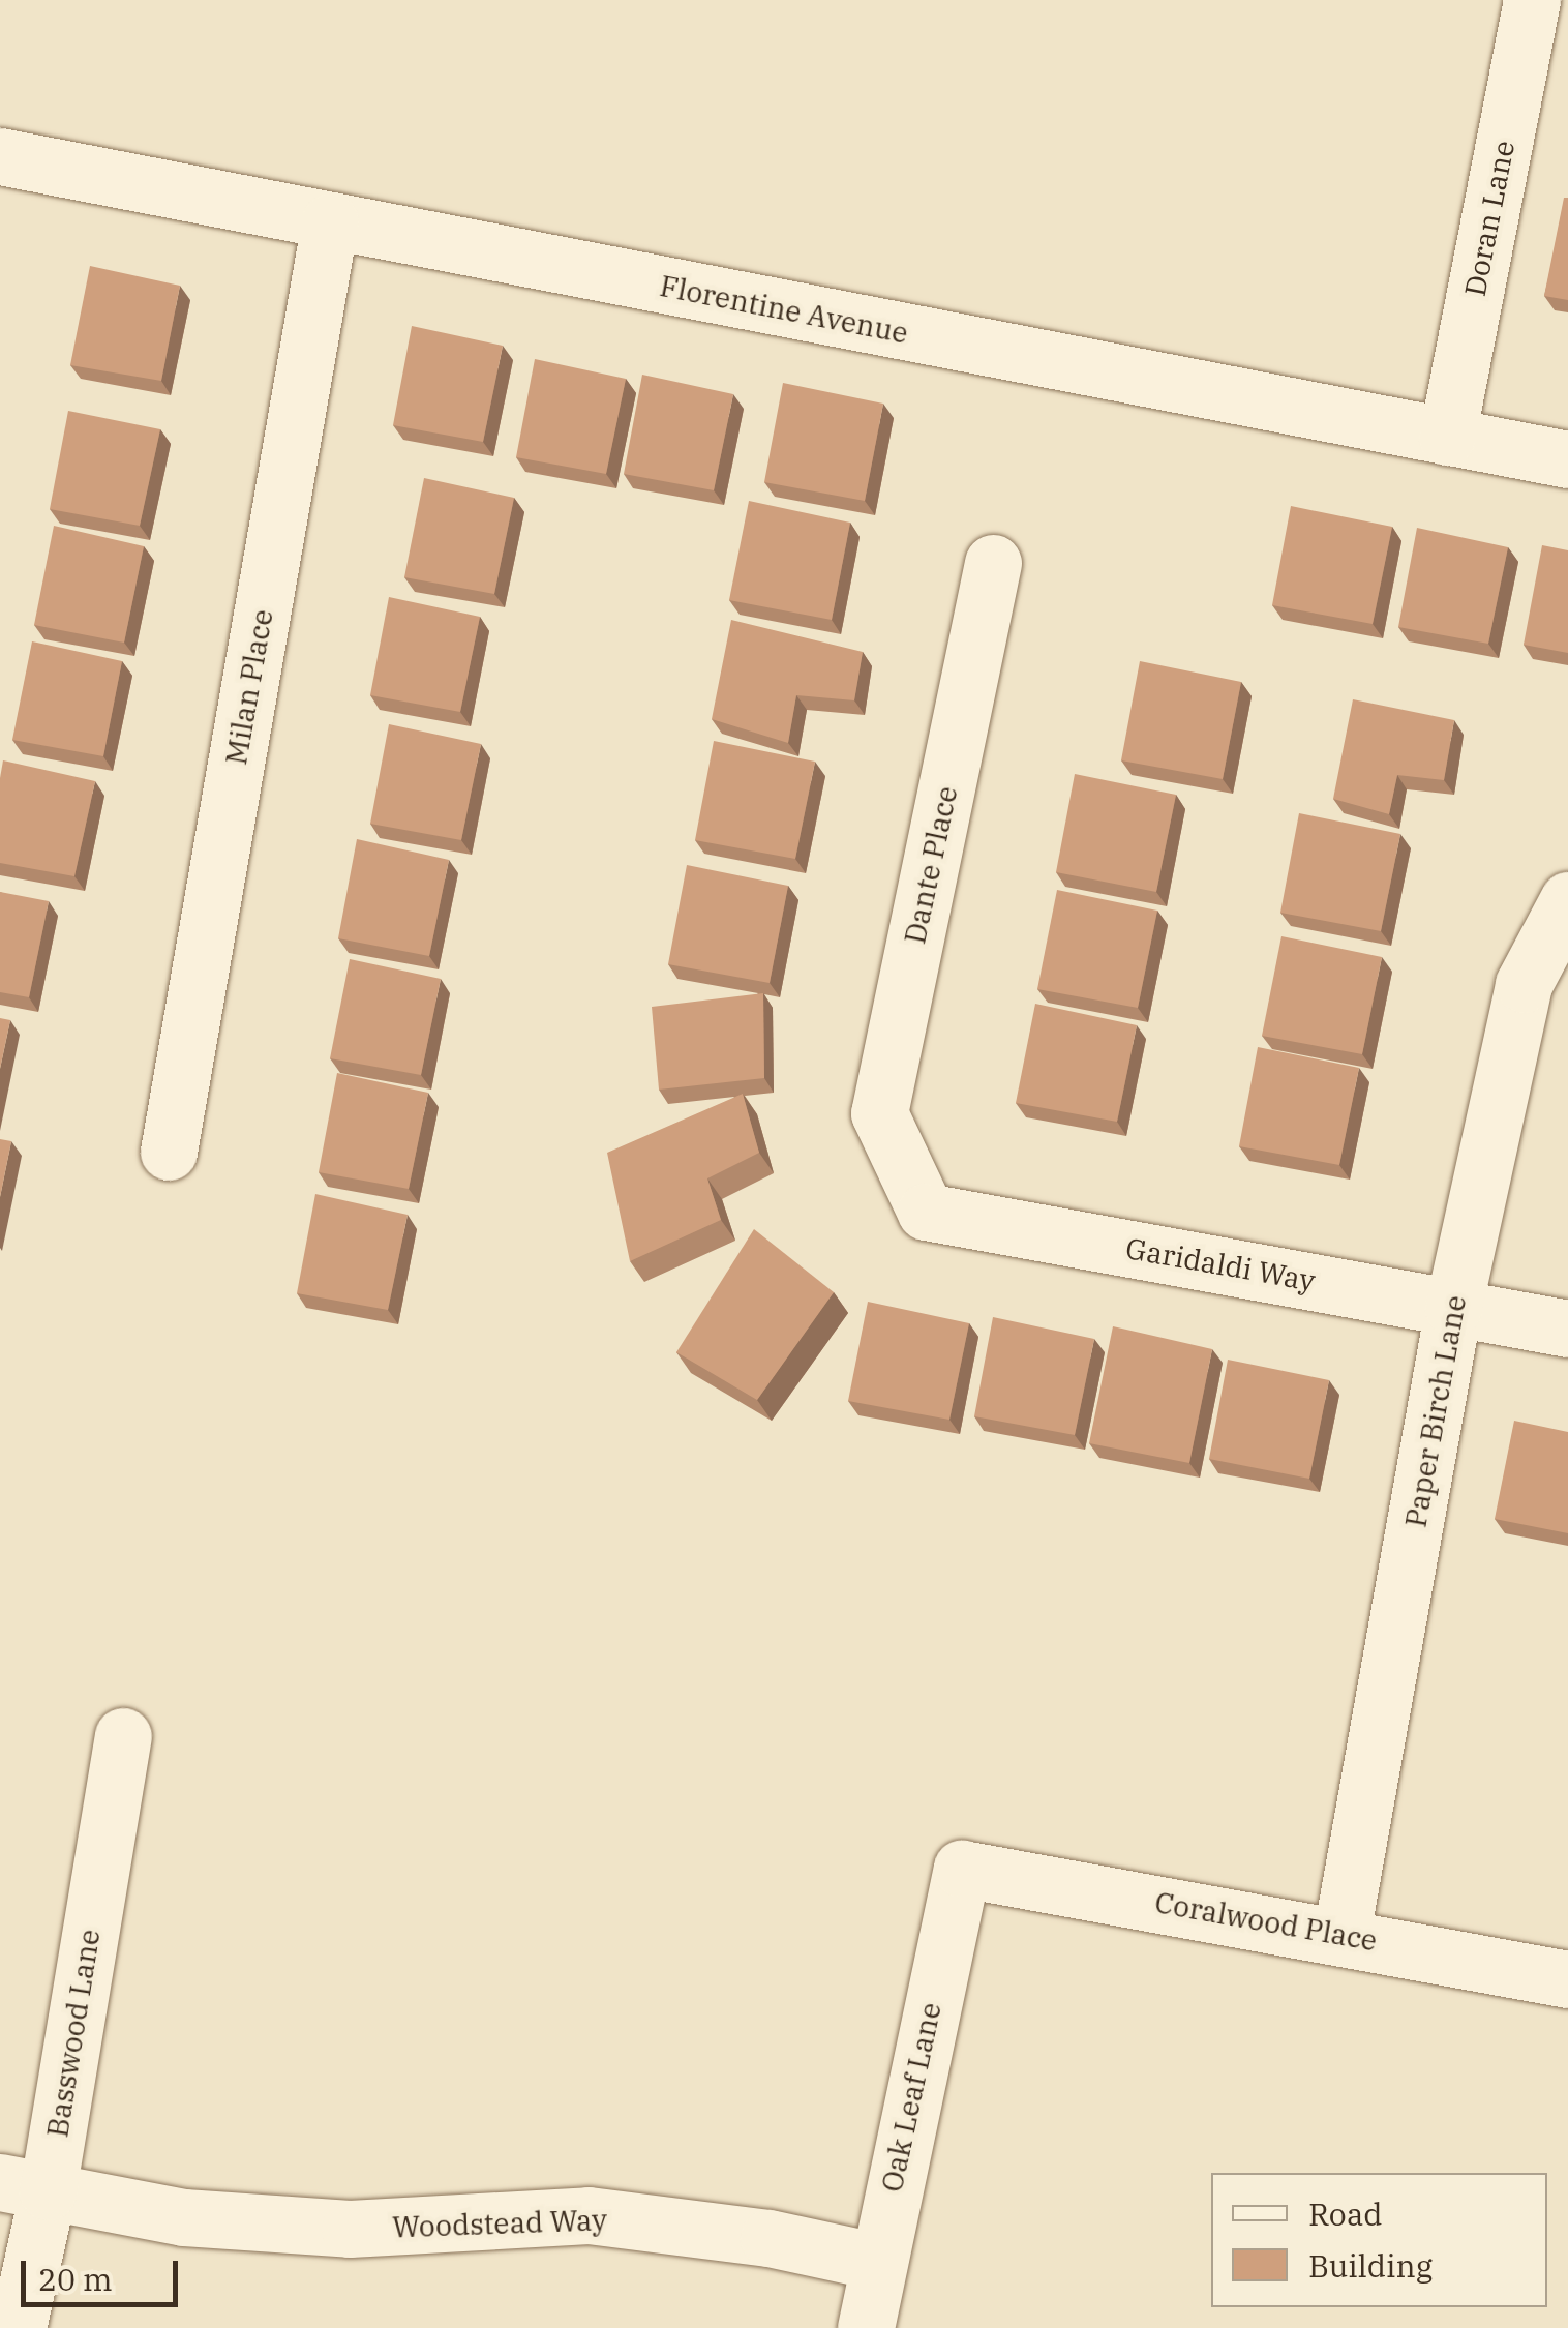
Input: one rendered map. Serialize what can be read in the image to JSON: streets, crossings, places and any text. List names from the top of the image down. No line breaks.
{"streets":{"street":["Doran Lane","Florentine Avenue","Milan Place","Dante Place","Garidaldi Way","Paper Birch Lane","Coralwood Place","Basswood Lane","Oak Leaf Lane","Woodstead Way"]},"crossings":[["Doran Lane","Florentine Avenue"],["Florentine Avenue","Milan Place"],["Dante Place","Garidaldi Way"],["Garidaldi Way","Paper Birch Lane"],["Paper Birch Lane","Coralwood Place"],["Coralwood Place","Oak Leaf Lane"],["Basswood Lane","Woodstead Way"],["Oak Leaf Lane","Woodstead Way"]],"legend":["Road","Building"],"scale_bar":"20 m"}
